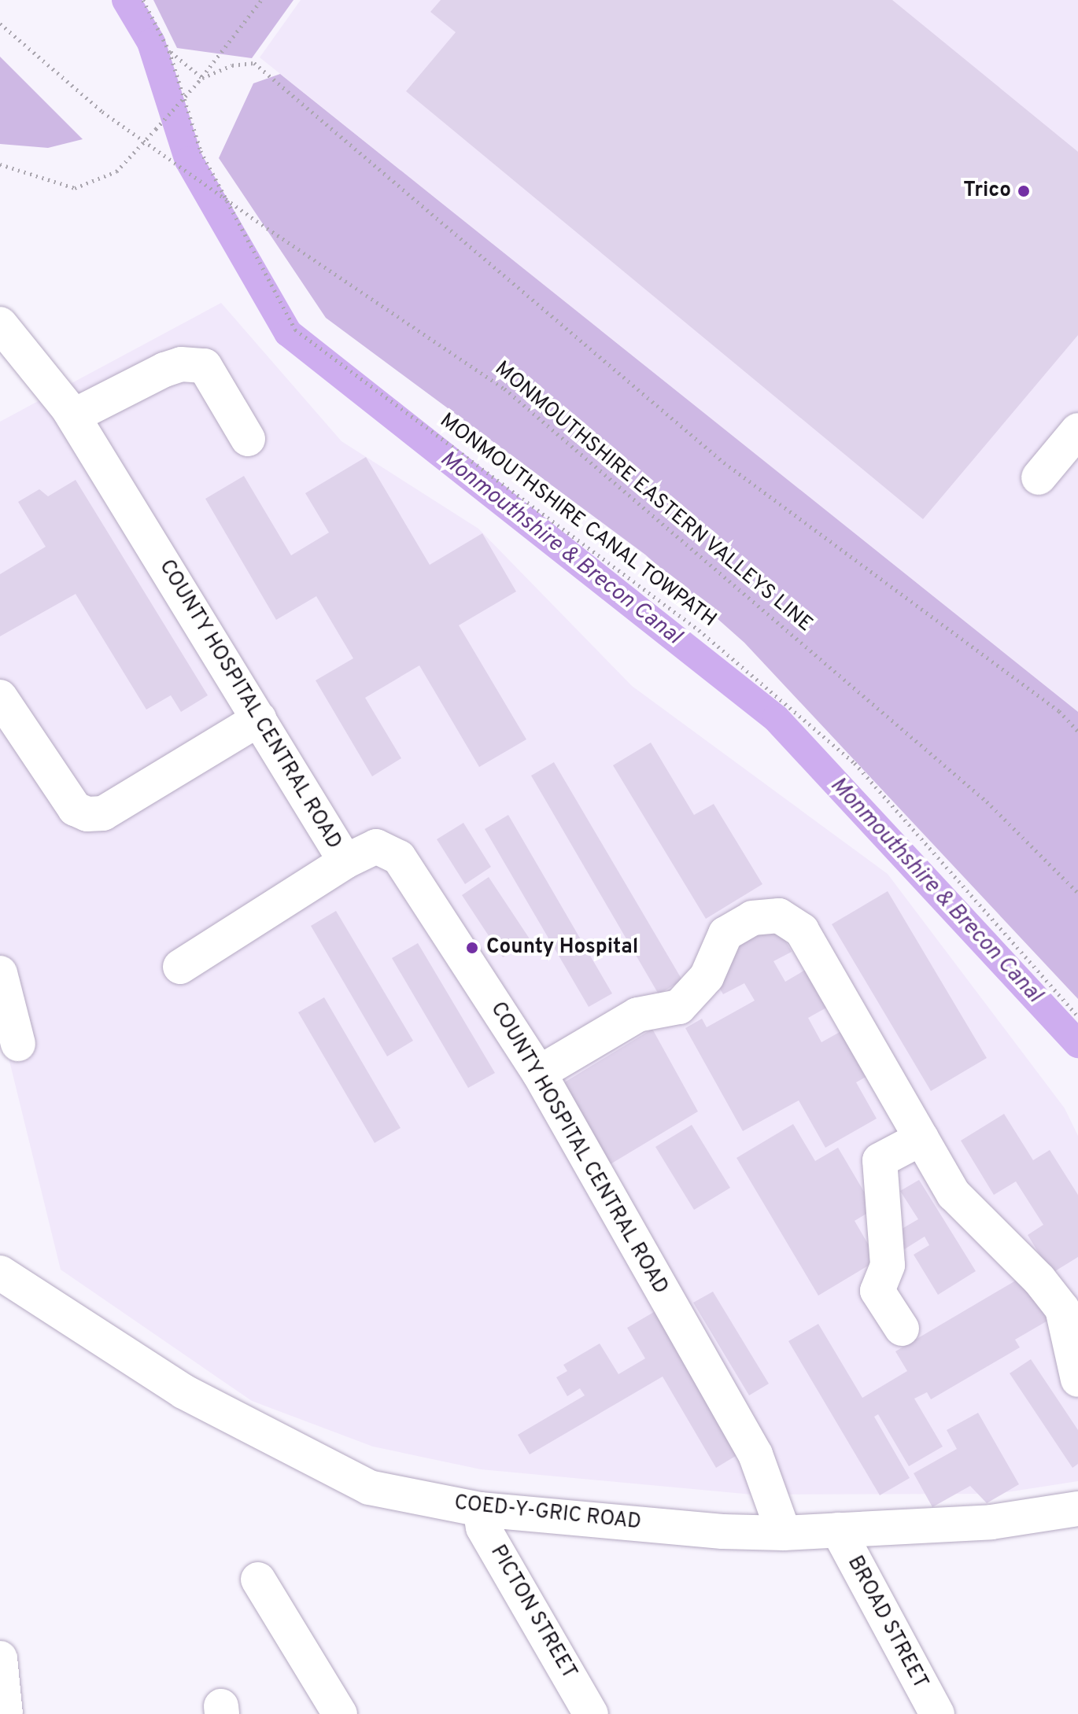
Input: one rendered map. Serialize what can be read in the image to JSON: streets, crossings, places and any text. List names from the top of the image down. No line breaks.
{"streets":{"street":["COUNTY HOSPITAL CENTRAL ROAD","COED-Y-GRIC ROAD","PICTON STREET","BROAD STREET"],"path":["MONMOUTHSHIRE EASTERN VALLEYS LINE","MONMOUTHSHIRE CANAL TOWPATH"]},"crossings":[["COUNTY HOSPITAL CENTRAL ROAD","COED-Y-GRIC ROAD"],["COED-Y-GRIC ROAD","PICTON STREET"],["COED-Y-GRIC ROAD","BROAD STREET"]],"water":["Monmouthshire & Brecon Canal"],"places":["Trico","County Hospital"]}
